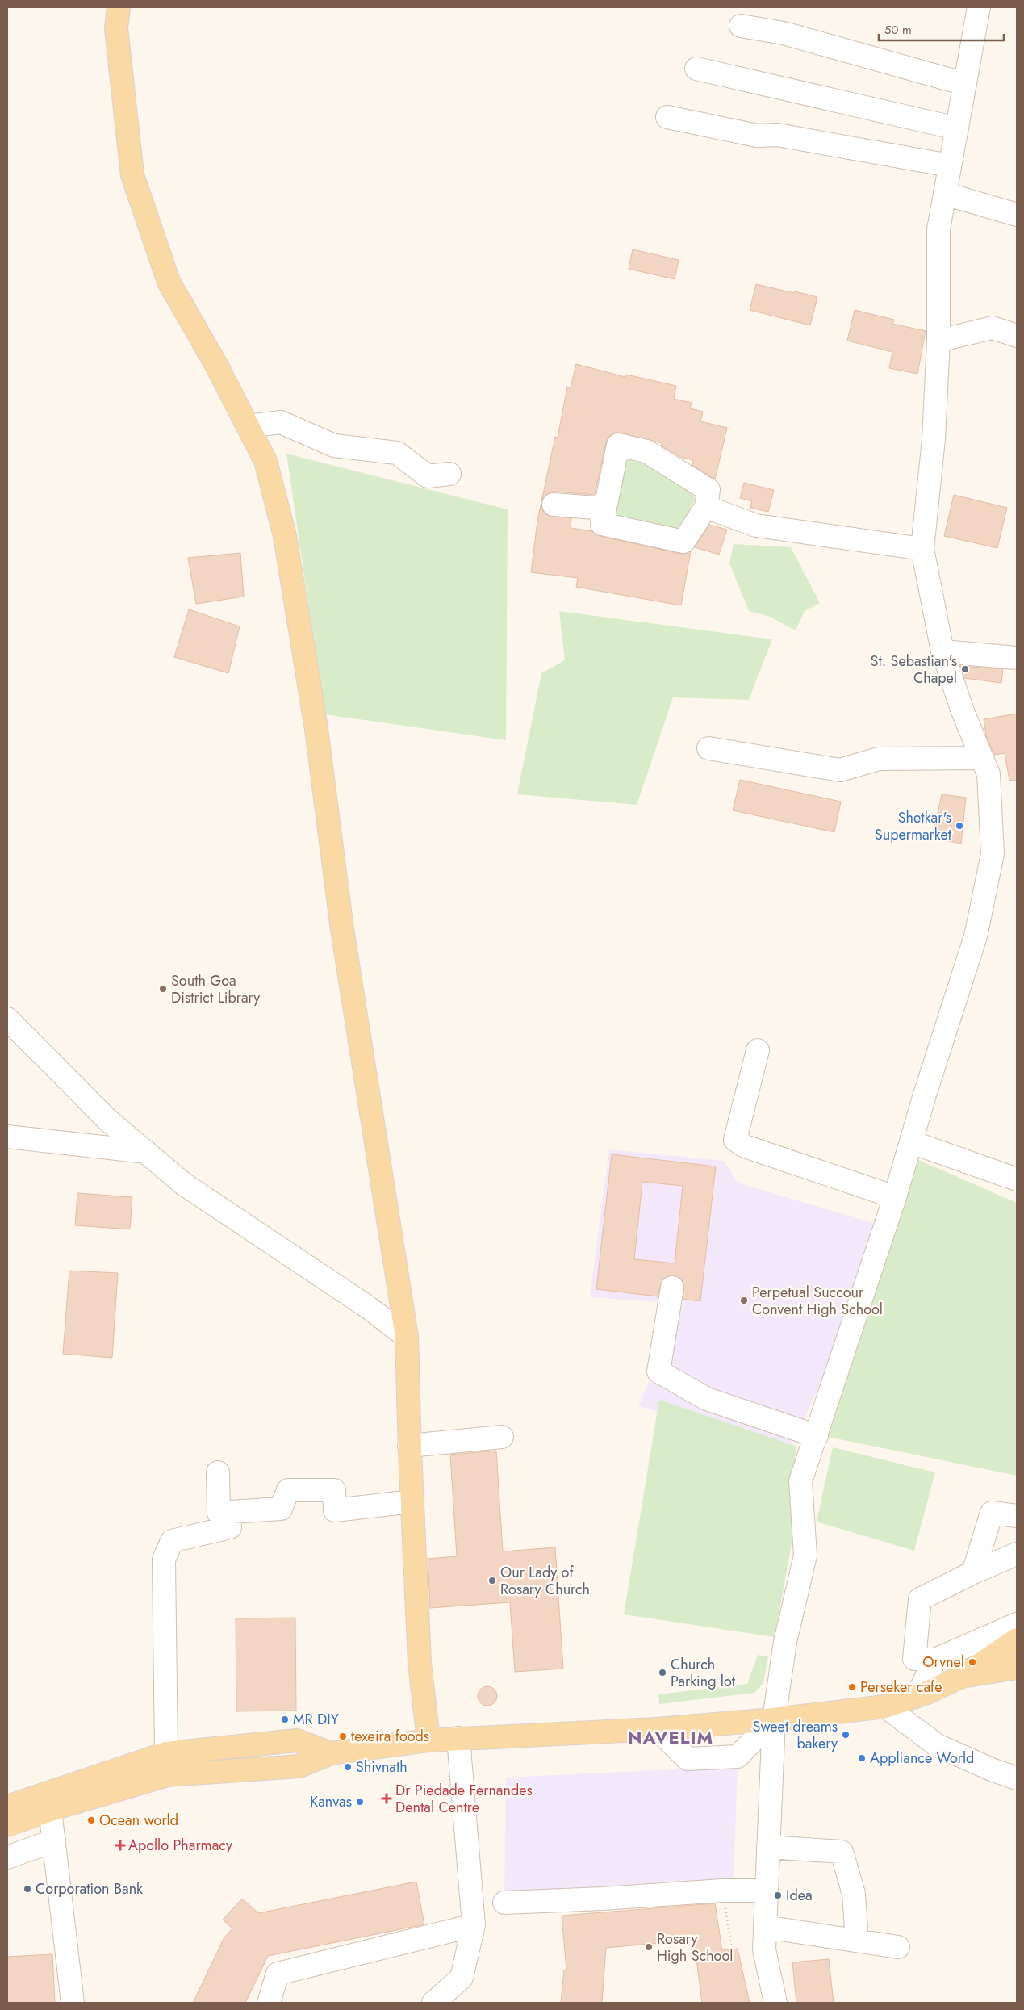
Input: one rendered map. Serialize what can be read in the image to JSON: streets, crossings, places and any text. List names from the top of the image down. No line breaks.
{"districts":["NAVELIM"],"places":{"other":["St. Sebastian's Chapel","Shetkar's Supermarket","South Goa District Library","Perpetual Succour Convent High School","Our Lady of Rosary Church","Orvnel","Church Parking lot","Perseker cafe","MR DIY","Sweet dreams bakery","texeira foods","Appliance World","Shivnath","Kanvas","Ocean world","Corporation Bank","Idea","Rosary High School"],"health":["Dr Piedade Fernandes Dental Centre","Apollo Pharmacy"]},"scale_bar":"50 m"}
